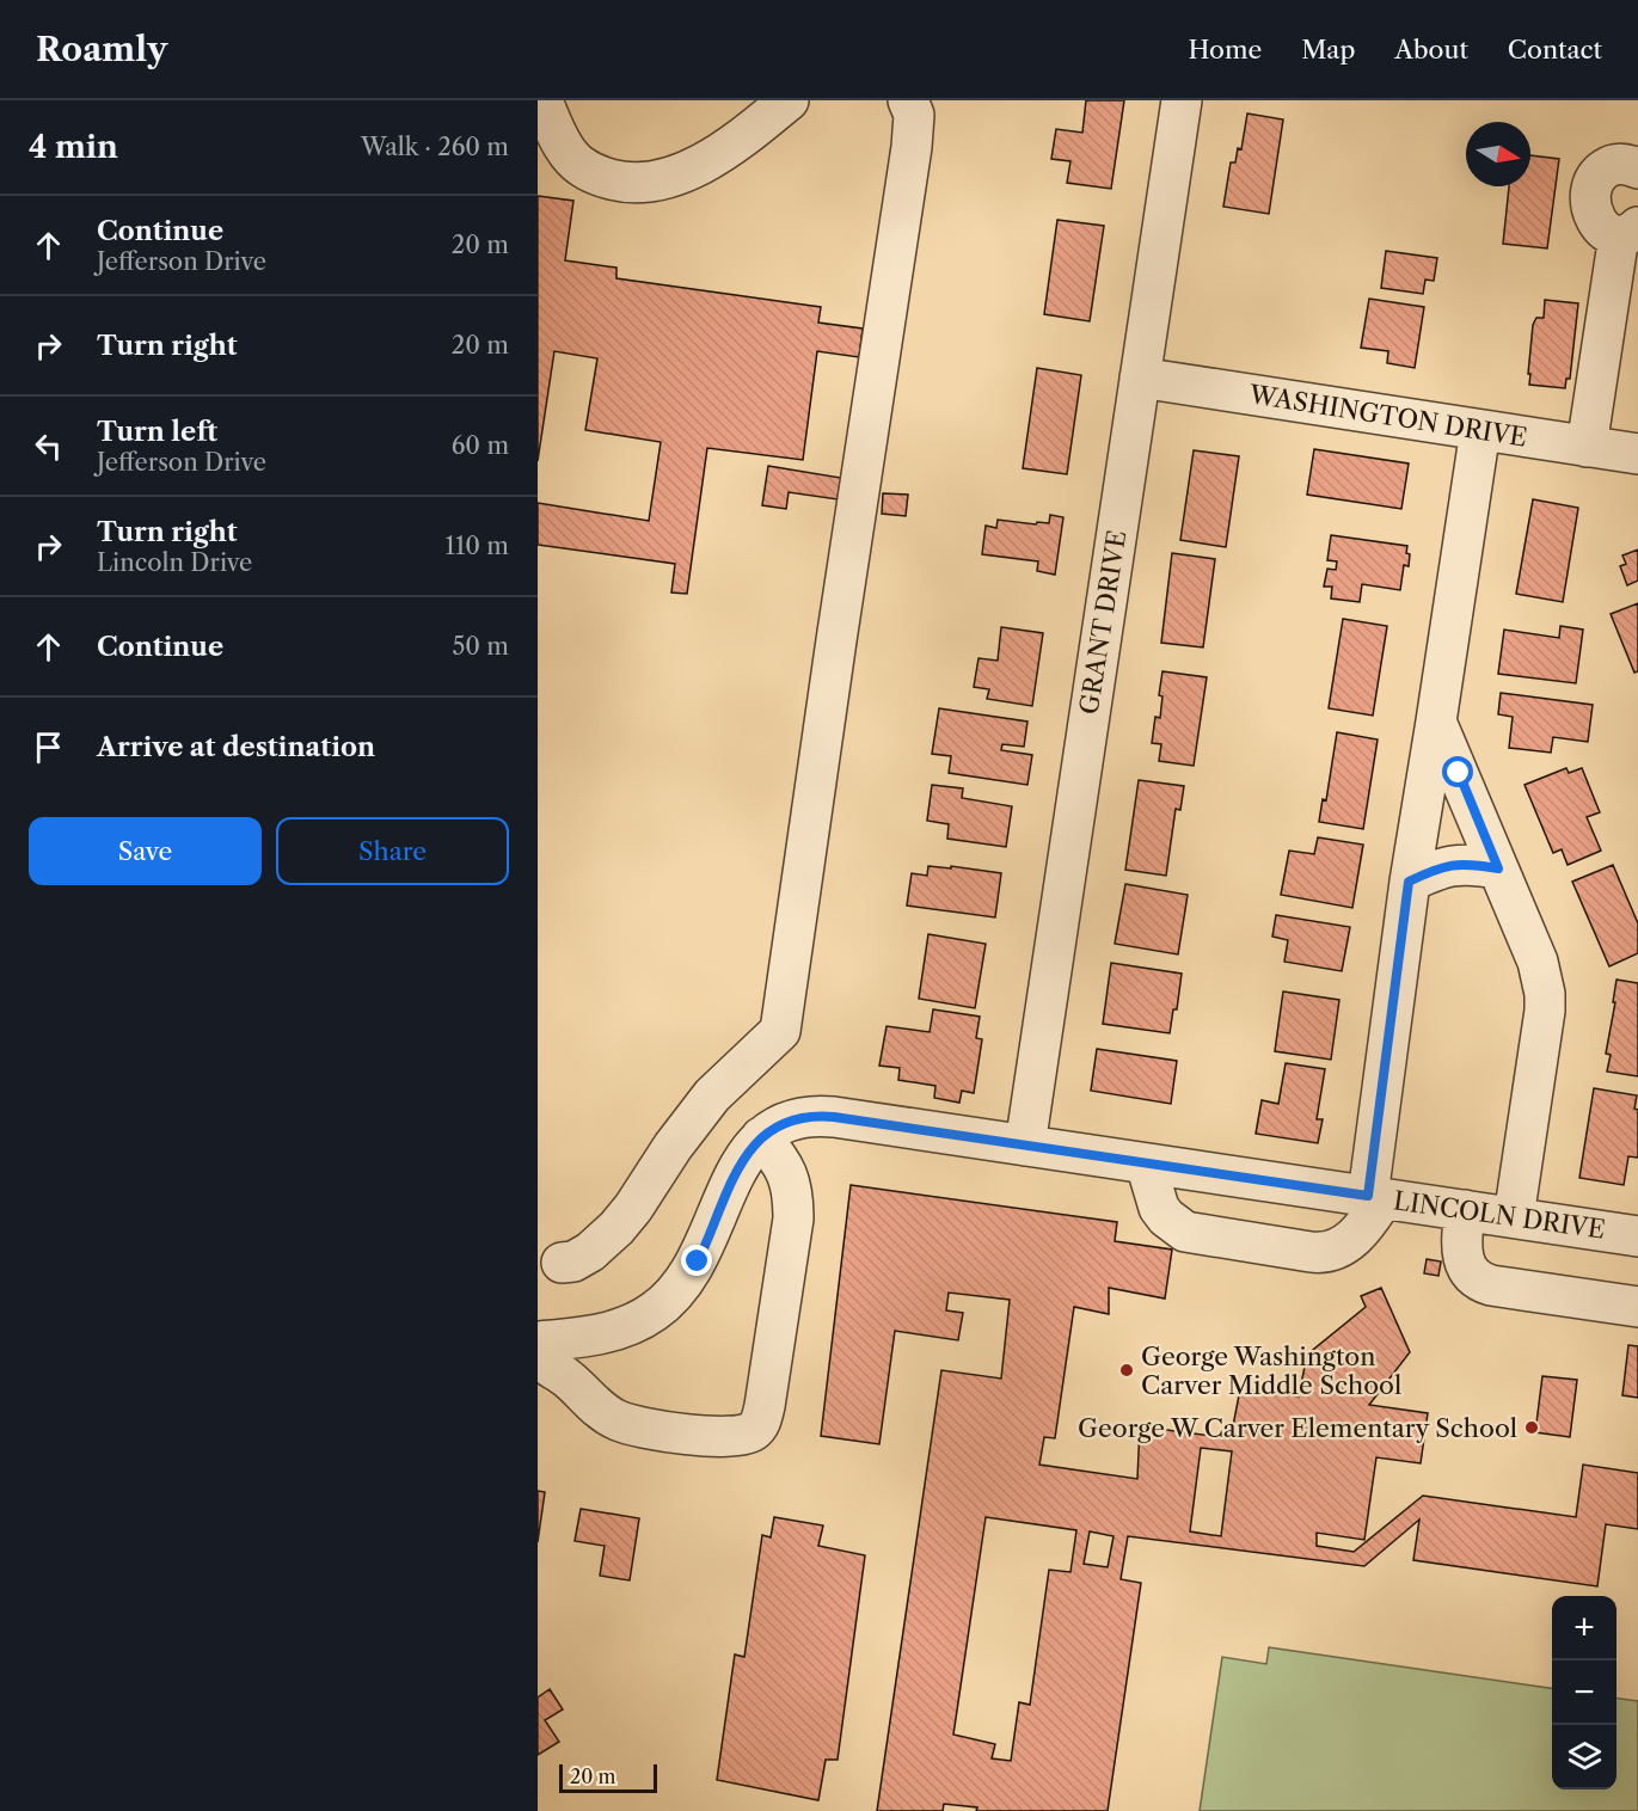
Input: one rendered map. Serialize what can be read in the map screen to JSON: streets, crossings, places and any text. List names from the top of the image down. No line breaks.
{"streets":{"street":["WASHINGTON DRIVE","GRANT DRIVE","LINCOLN DRIVE"]},"crossings":[["WASHINGTON DRIVE","GRANT DRIVE"],["GRANT DRIVE","LINCOLN DRIVE"]],"places":["George Washington Carver Middle School","George W Carver Elementary School"],"scale_bar":"20 m","north":"right","page":{"header":"Roamly","nav":["Home","Map","About","Contact"],"heading":["4 min","Walk · 260 m"],"list":[["Continue","Jefferson Drive","20 m"],["Turn right","20 m"],["Turn left","Jefferson Drive","60 m"],["Turn right","Lincoln Drive","110 m"],["Continue","50 m"],"Arrive at destination"],"buttons":["Save","Share"],"map_buttons":["+","−"],"scale":"20 m"}}
